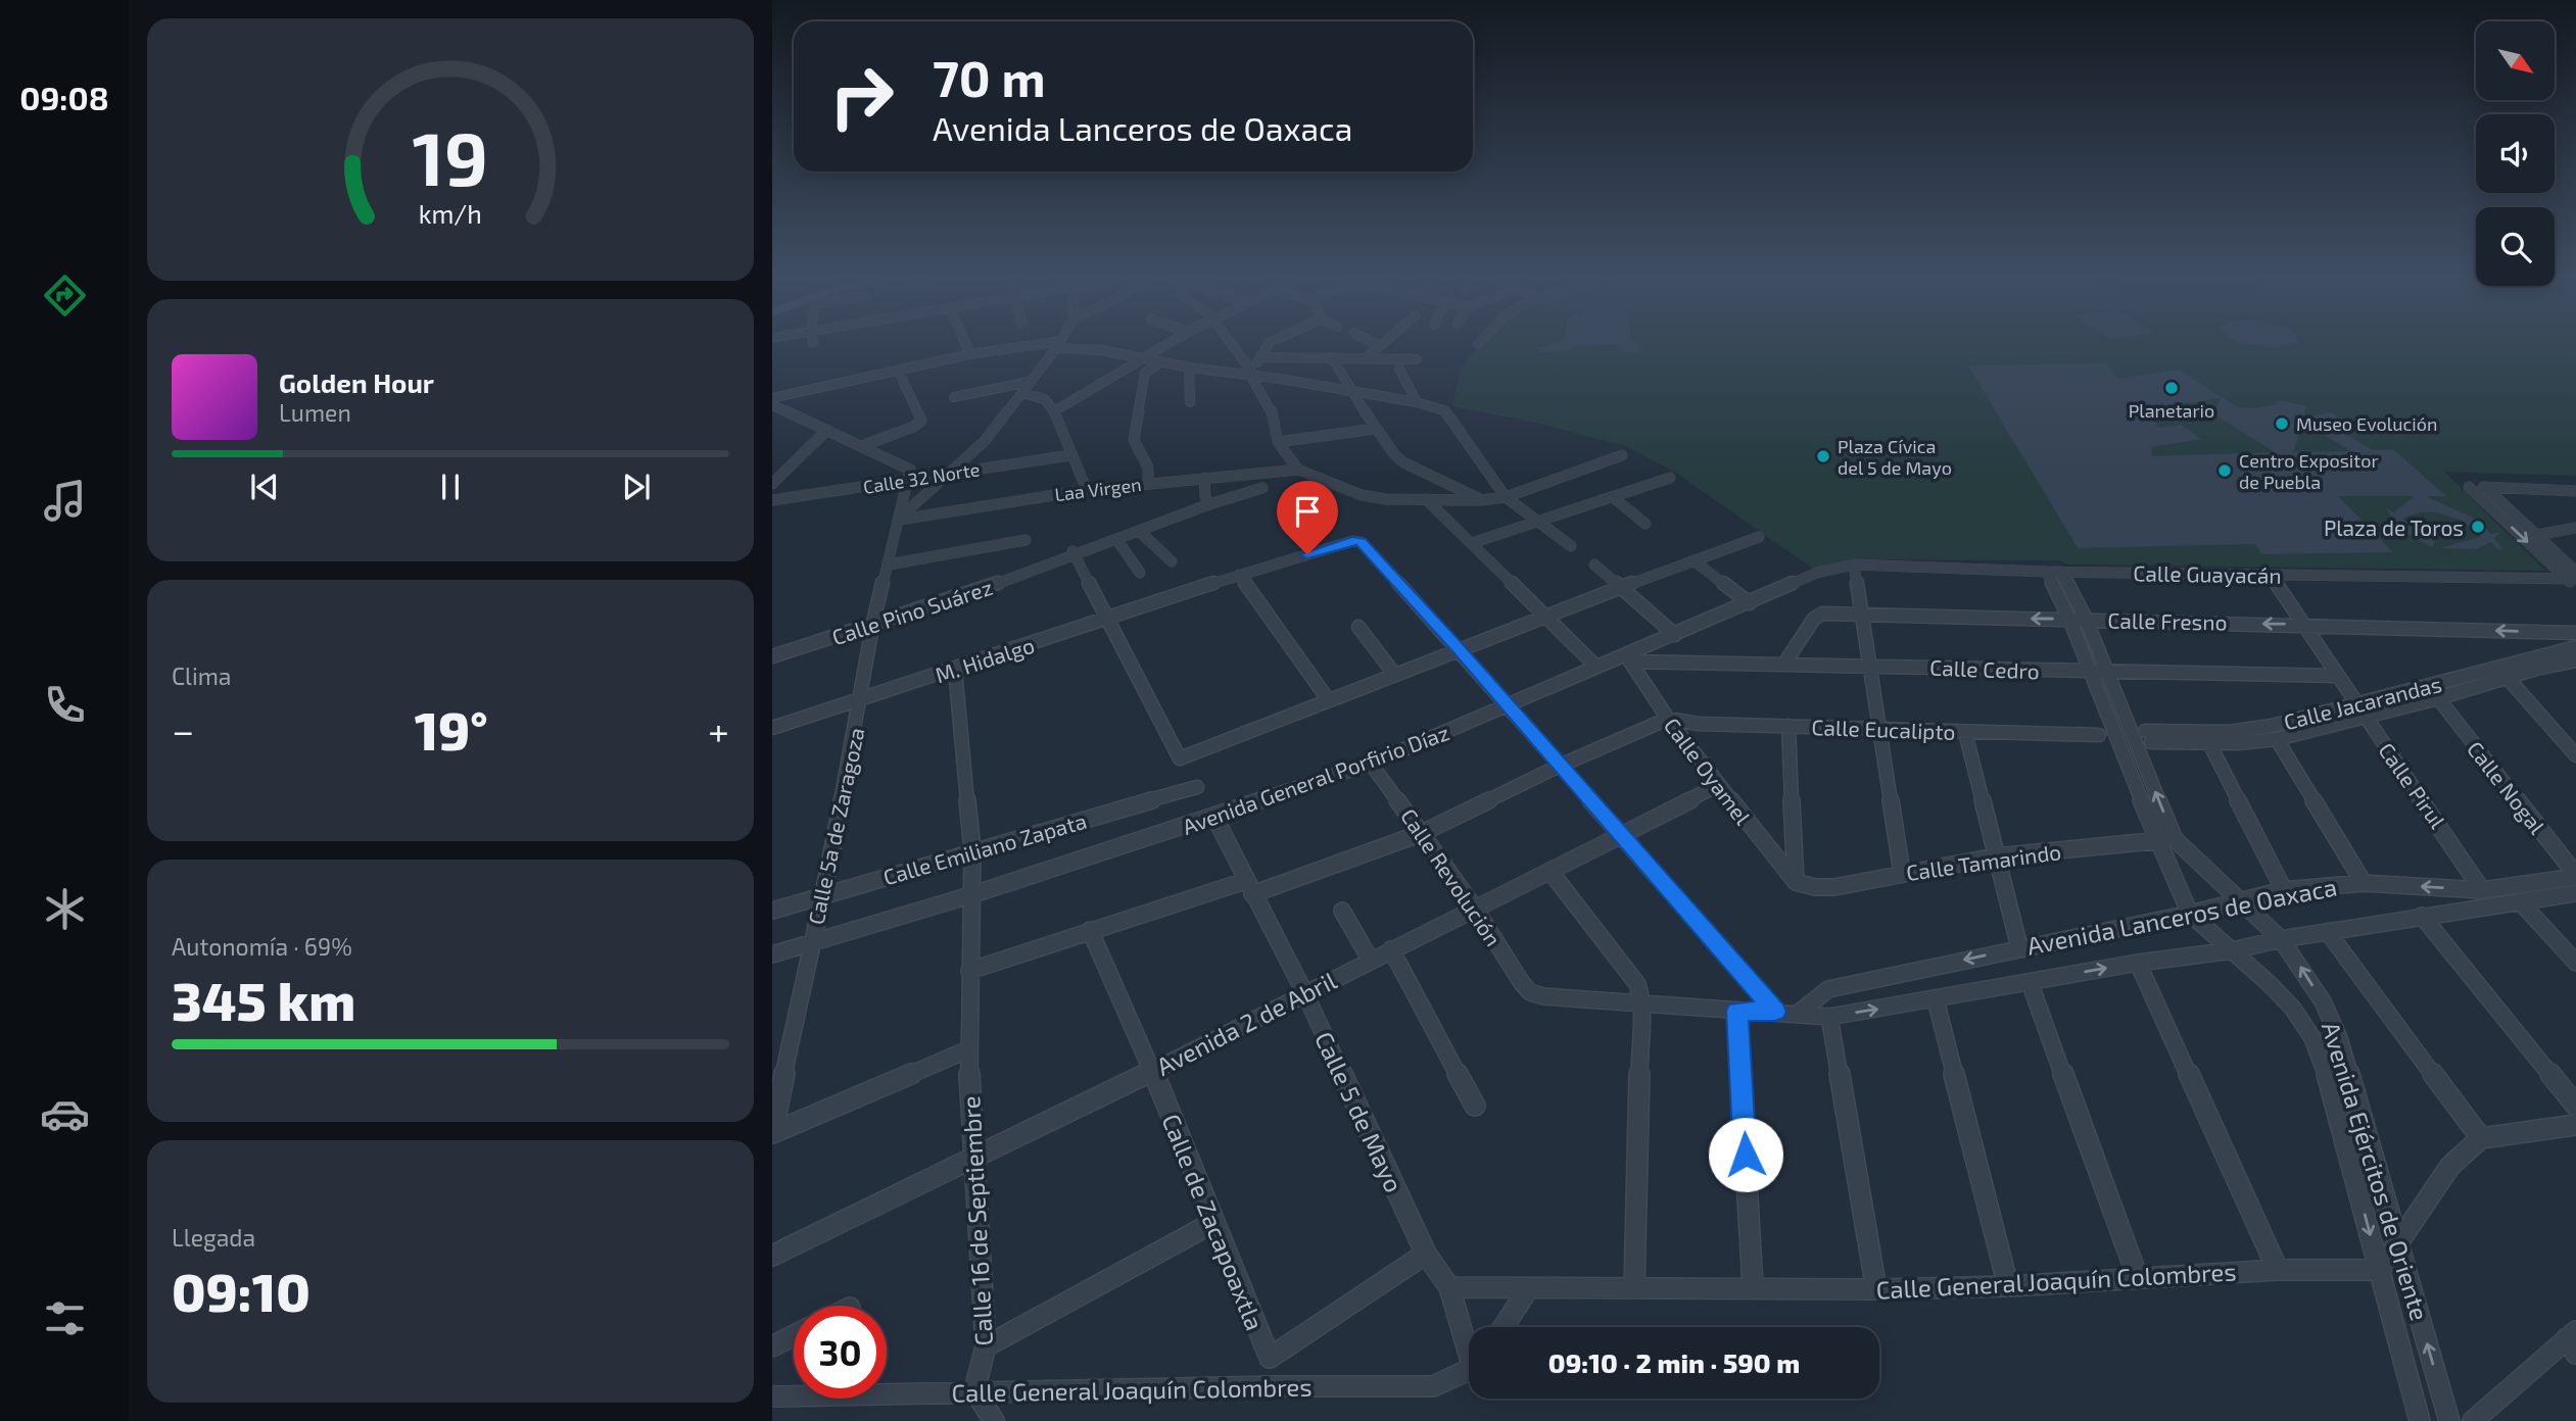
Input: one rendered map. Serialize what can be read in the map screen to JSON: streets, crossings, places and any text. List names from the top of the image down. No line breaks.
{"streets":{"street":["Calle 32 Norte","Laa Virgen","Calle Guayacán","Calle Pino Suárez","Calle Fresno","M. Hidalgo","Calle Cedro","Calle Jacarandas","Calle Eucalipto","Calle Oyamel","Avenida General Porfirio Díaz","Calle Pirul","Calle Nogal","Calle 5a de Zaragoza","Calle Emiliano Zapata","Calle Tamarindo","Calle Revolución","Avenida Lanceros de Oaxaca","Avenida 2 de Abril","Calle 5 de Mayo","Avenida Ejércitos de Oriente","Calle 16 de Septiembre","Calle de Zacapoaxtla","Calle General Joaquín Colombres"]},"crossings":[["Calle 32 Norte","Calle 5a de Zaragoza"],["Laa Virgen","Calle 5a de Zaragoza"],["Calle Guayacán","Avenida General Porfirio Díaz"],["Calle Guayacán","Calle Pirul"],["Calle Guayacán","Avenida Ejércitos de Oriente"],["Calle Pino Suárez","Calle 5a de Zaragoza"],["Calle Fresno","Calle Cedro"],["Calle Fresno","Calle Pirul"],["Calle Fresno","Avenida Ejércitos de Oriente"],["M. Hidalgo","Calle 5a de Zaragoza"],["M. Hidalgo","Calle 16 de Septiembre"],["Calle Cedro","Calle Oyamel"],["Calle Cedro","Avenida General Porfirio Díaz"],["Calle Cedro","Calle Pirul"],["Calle Cedro","Avenida Ejércitos de Oriente"],["Calle Jacarandas","Calle Pirul"],["Calle Jacarandas","Calle Nogal"],["Calle Eucalipto","Calle Oyamel"],["Calle Oyamel","Avenida General Porfirio Díaz"],["Calle Oyamel","Calle Tamarindo"],["Calle Oyamel","Avenida 2 de Abril"],["Avenida General Porfirio Díaz","Calle 5a de Zaragoza"],["Avenida General Porfirio Díaz","Calle Revolución"],["Avenida General Porfirio Díaz","Calle 5 de Mayo"],["Avenida General Porfirio Díaz","Calle 16 de Septiembre"],["Calle Pirul","Avenida Lanceros de Oaxaca"],["Calle Nogal","Avenida Lanceros de Oaxaca"],["Calle 5a de Zaragoza","Calle Emiliano Zapata"],["Calle Emiliano Zapata","Calle 16 de Septiembre"],["Calle Tamarindo","Avenida Ejércitos de Oriente"],["Calle Revolución","Avenida Lanceros de Oaxaca"],["Calle Revolución","Avenida 2 de Abril"],["Avenida Lanceros de Oaxaca","Avenida Ejércitos de Oriente"],["Avenida 2 de Abril","Calle 5 de Mayo"],["Avenida 2 de Abril","Calle 16 de Septiembre"],["Avenida 2 de Abril","Calle de Zacapoaxtla"],["Calle 5 de Mayo","Calle de Zacapoaxtla"],["Avenida Ejércitos de Oriente","Calle General Joaquín Colombres"],["Calle 16 de Septiembre","Calle General Joaquín Colombres"]],"one_way":["Calle Fresno"],"places":["Planetario","Museo Evolución","Plaza Cívica del 5 de Mayo","Centro Expositor de Puebla","Plaza de Toros"],"north":"bottom right","page":{"tabs":"09:08","turn":["70 m","Avenida Lanceros de Oaxaca"],"song":["Golden Hour","Lumen"],"tile":["Clima",["Autonomía · 69%","345 km"],["Llegada","09:10"]],"heat":["−","19°","+"],"limit":"30","trip":"09:10 · 2 min · 590 m","gauge":["19","km/h"]}}
